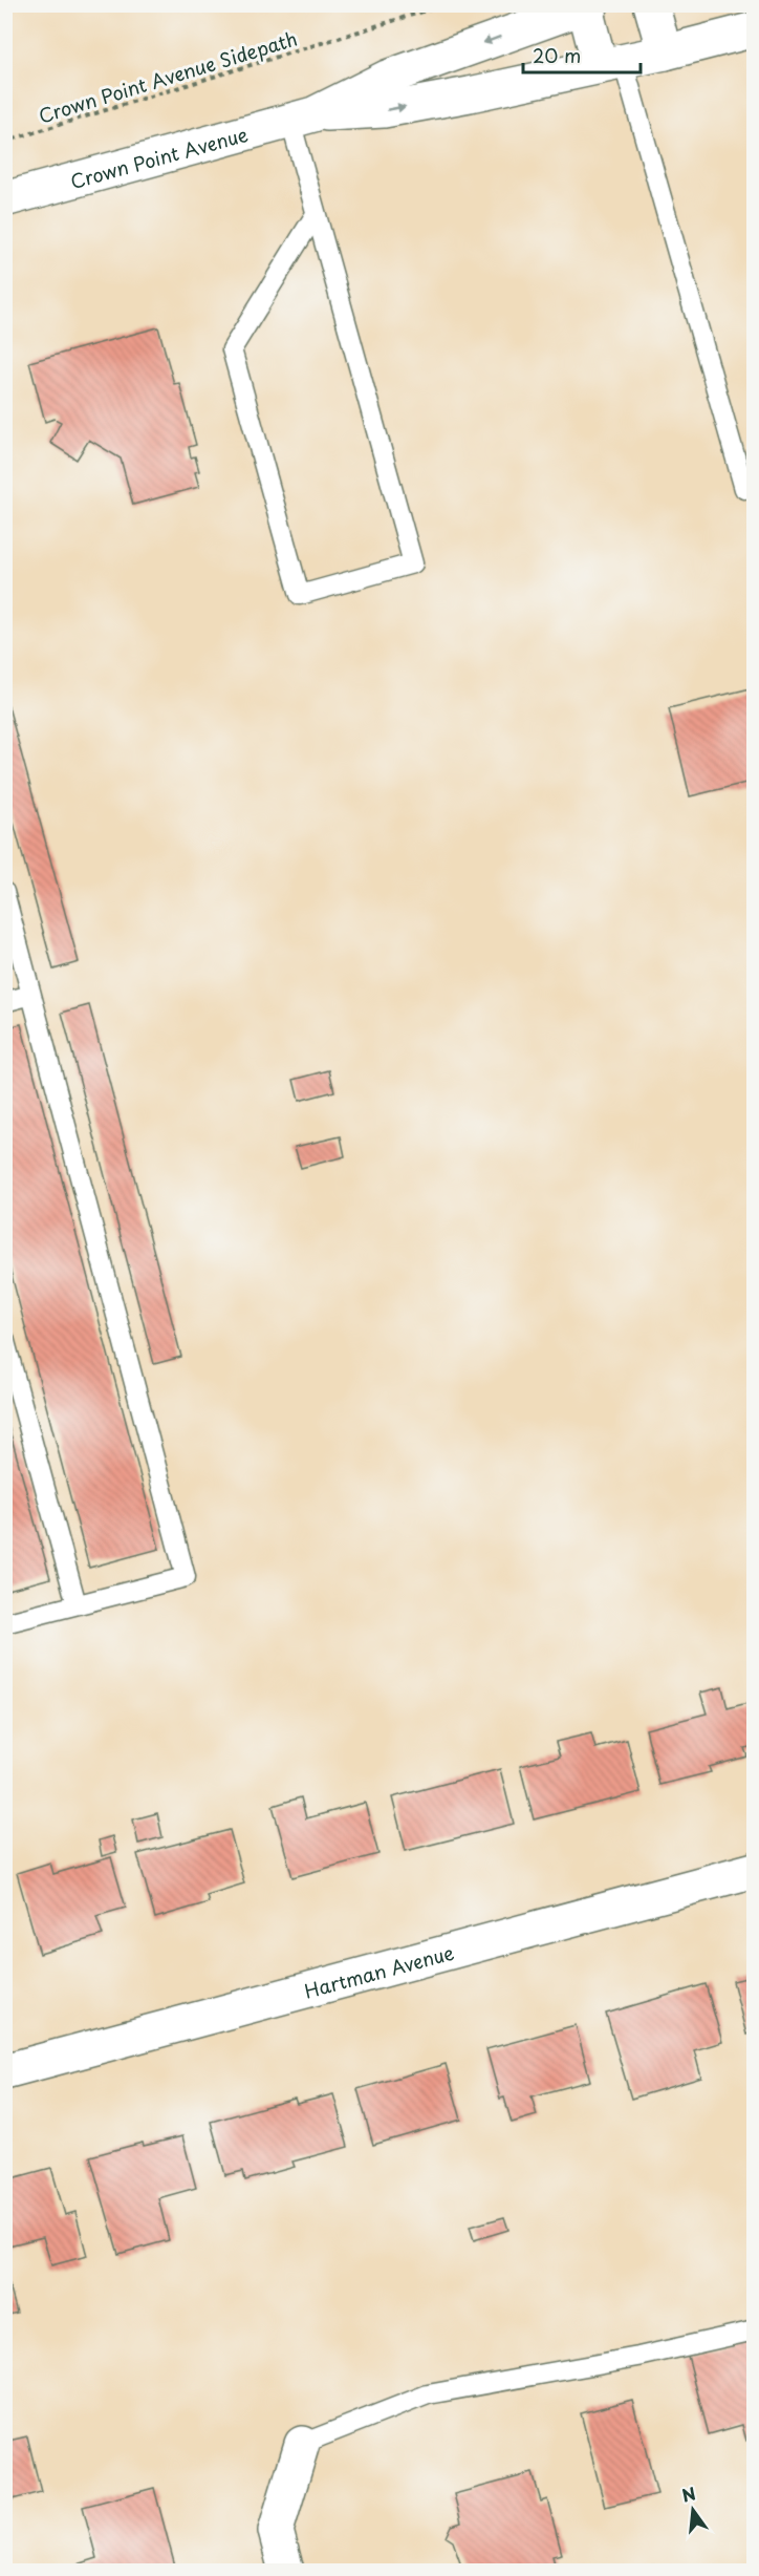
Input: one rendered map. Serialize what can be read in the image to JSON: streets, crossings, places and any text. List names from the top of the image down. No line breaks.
{"streets":{"main road":["Crown Point Avenue","Hartman Avenue"],"path":["Crown Point Avenue Sidepath"]},"scale_bar":"20 m","north":"top"}
